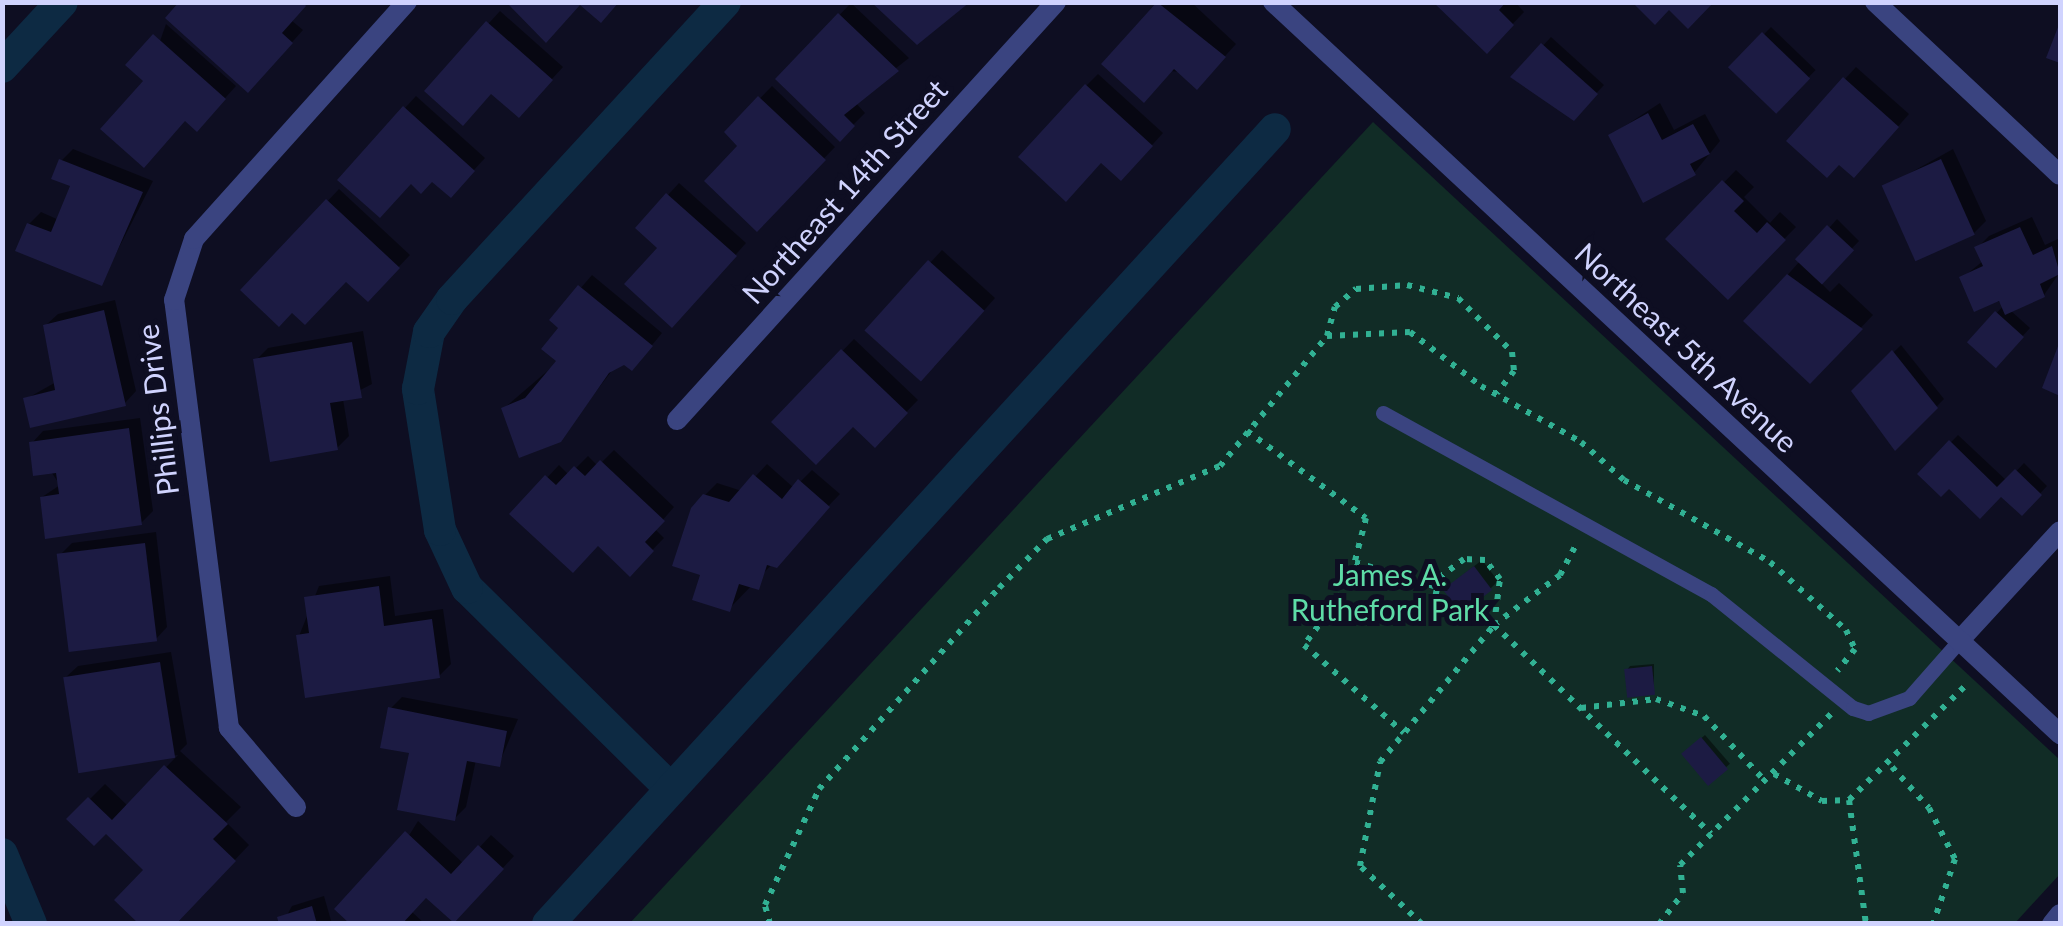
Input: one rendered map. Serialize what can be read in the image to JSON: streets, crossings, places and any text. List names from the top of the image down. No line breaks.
{"streets":{"street":["Northeast 14th Street","Northeast 5th Avenue","Phillips Drive"]},"parks":["James A. Rutheford Park"]}
